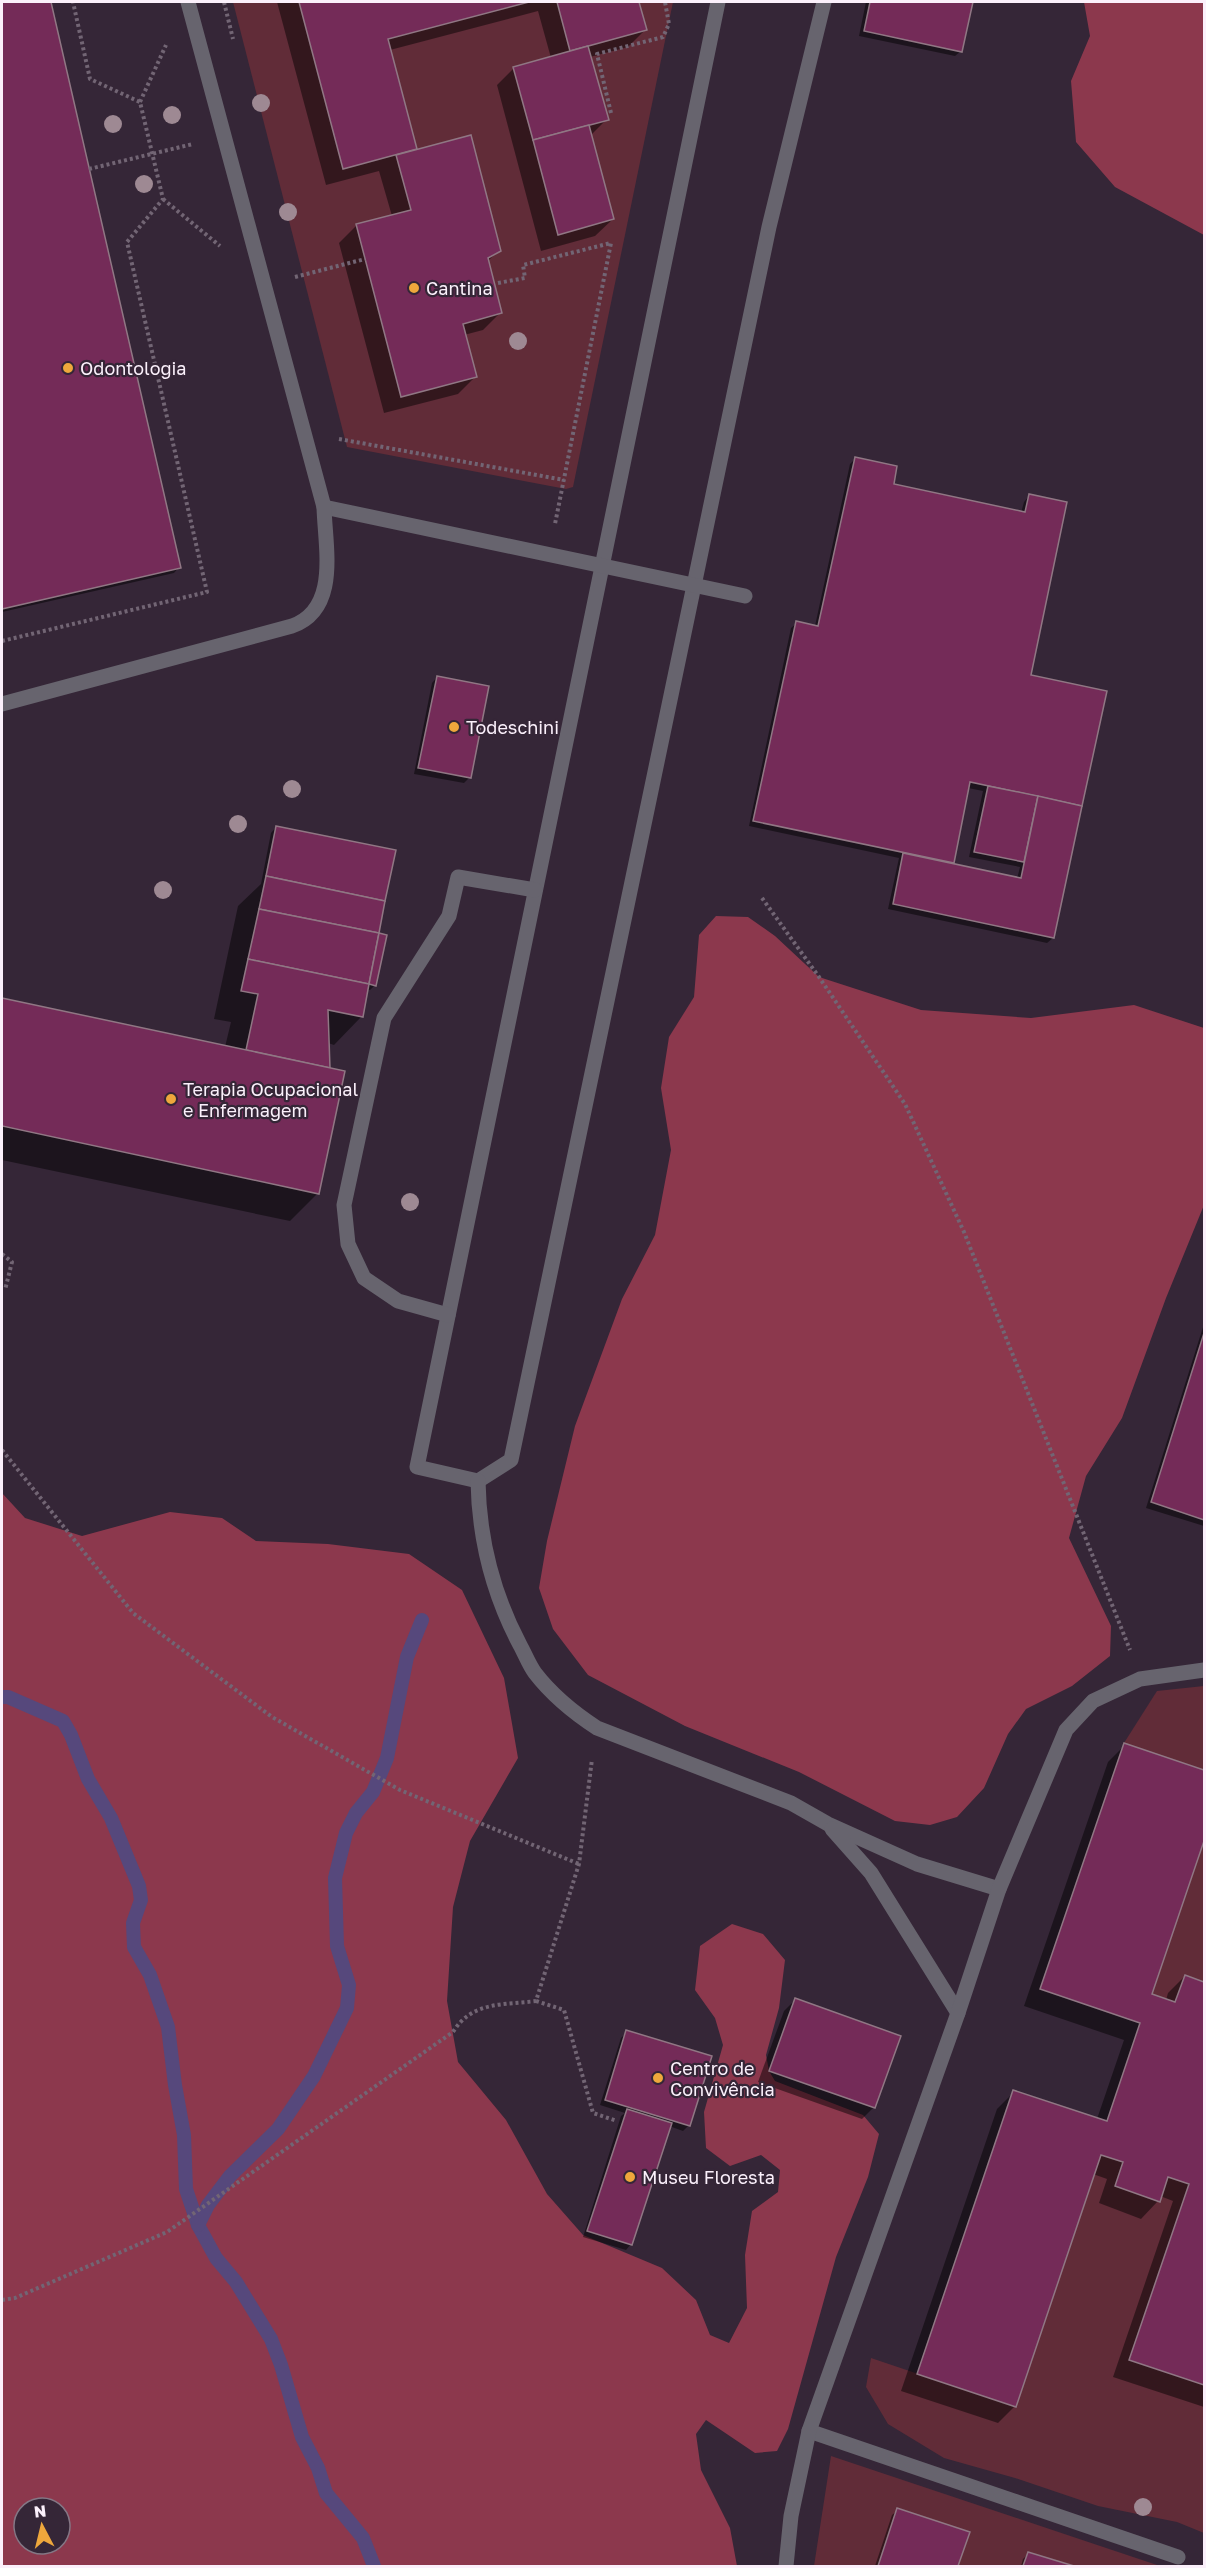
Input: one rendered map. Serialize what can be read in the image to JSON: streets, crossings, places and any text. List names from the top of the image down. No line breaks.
{"places":["Cantina","Odontologia","Todeschini","Terapia Ocupacional e Enfermagem","Centro de Convivência","Museu Floresta"],"north":"top"}
